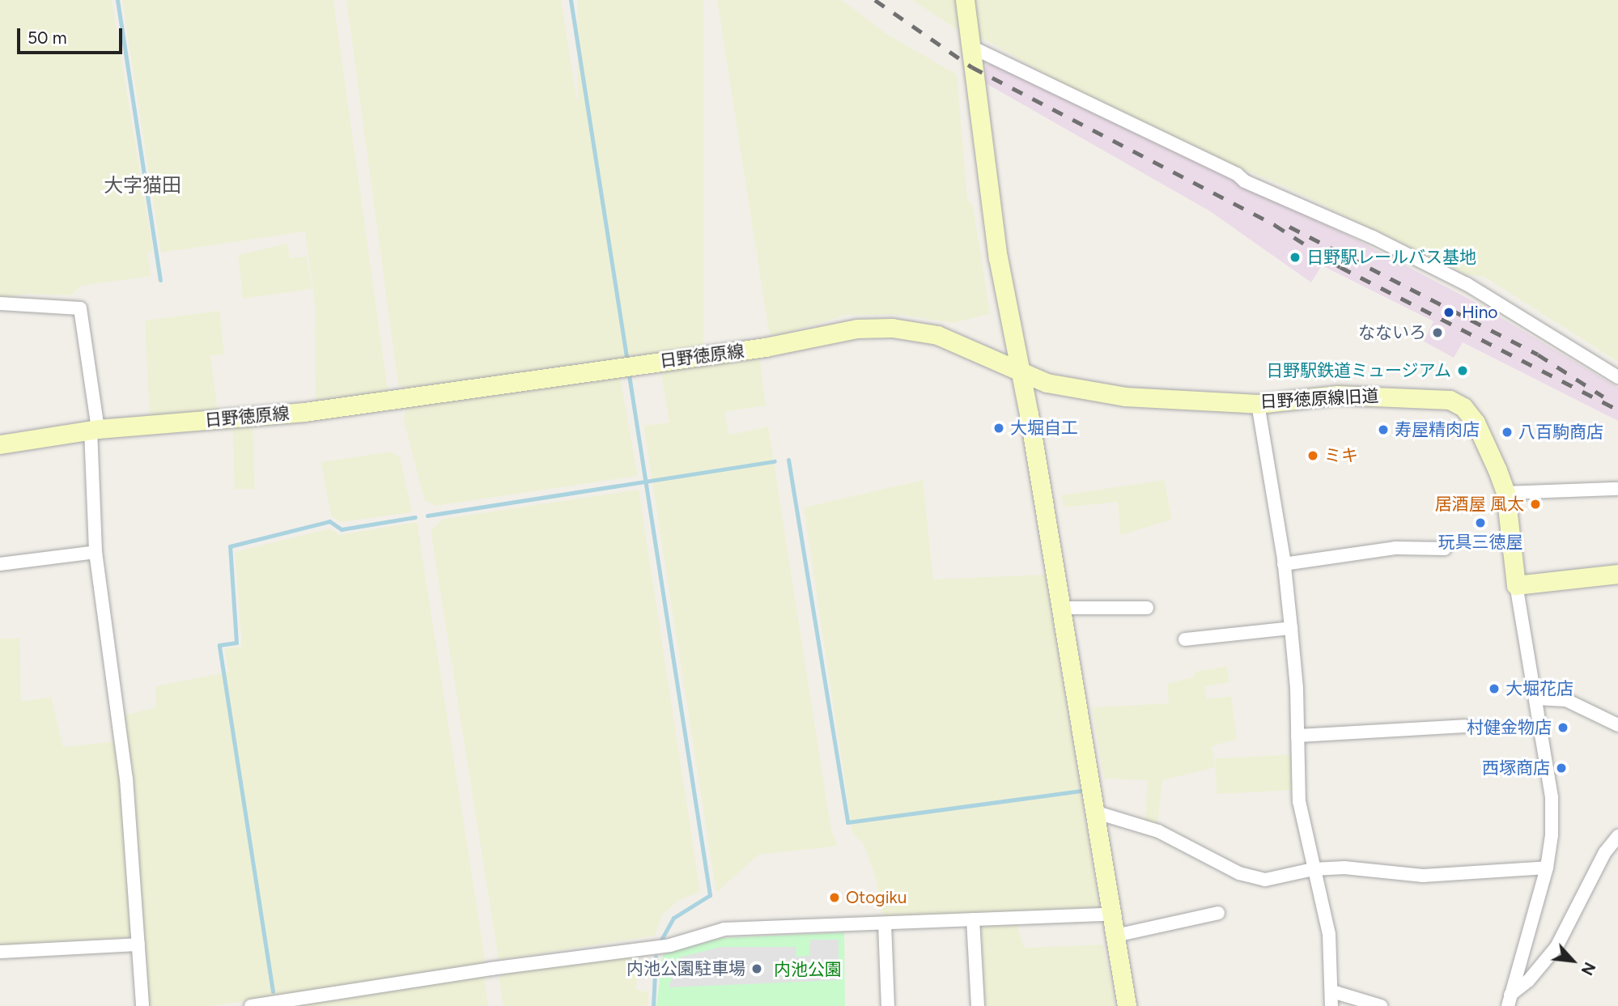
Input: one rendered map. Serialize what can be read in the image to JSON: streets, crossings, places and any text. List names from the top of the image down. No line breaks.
{"streets":{"main road":["日野徳原線","日野徳原線旧道"]},"crossings":[["日野徳原線","日野徳原線旧道"]],"districts":["大字猫田"],"parks":["内池公園"],"places":["日野駅レールバス基地","Hino","なないろ","日野駅鉄道ミュージアム","大堀自工","寿屋精肉店","八百駒商店","ミキ","居酒屋 風太","玩具三徳屋","大堀花店","村健金物店","西塚商店","Otogiku","内池公園駐車場"],"scale_bar":"50 m","north":"bottom right"}
